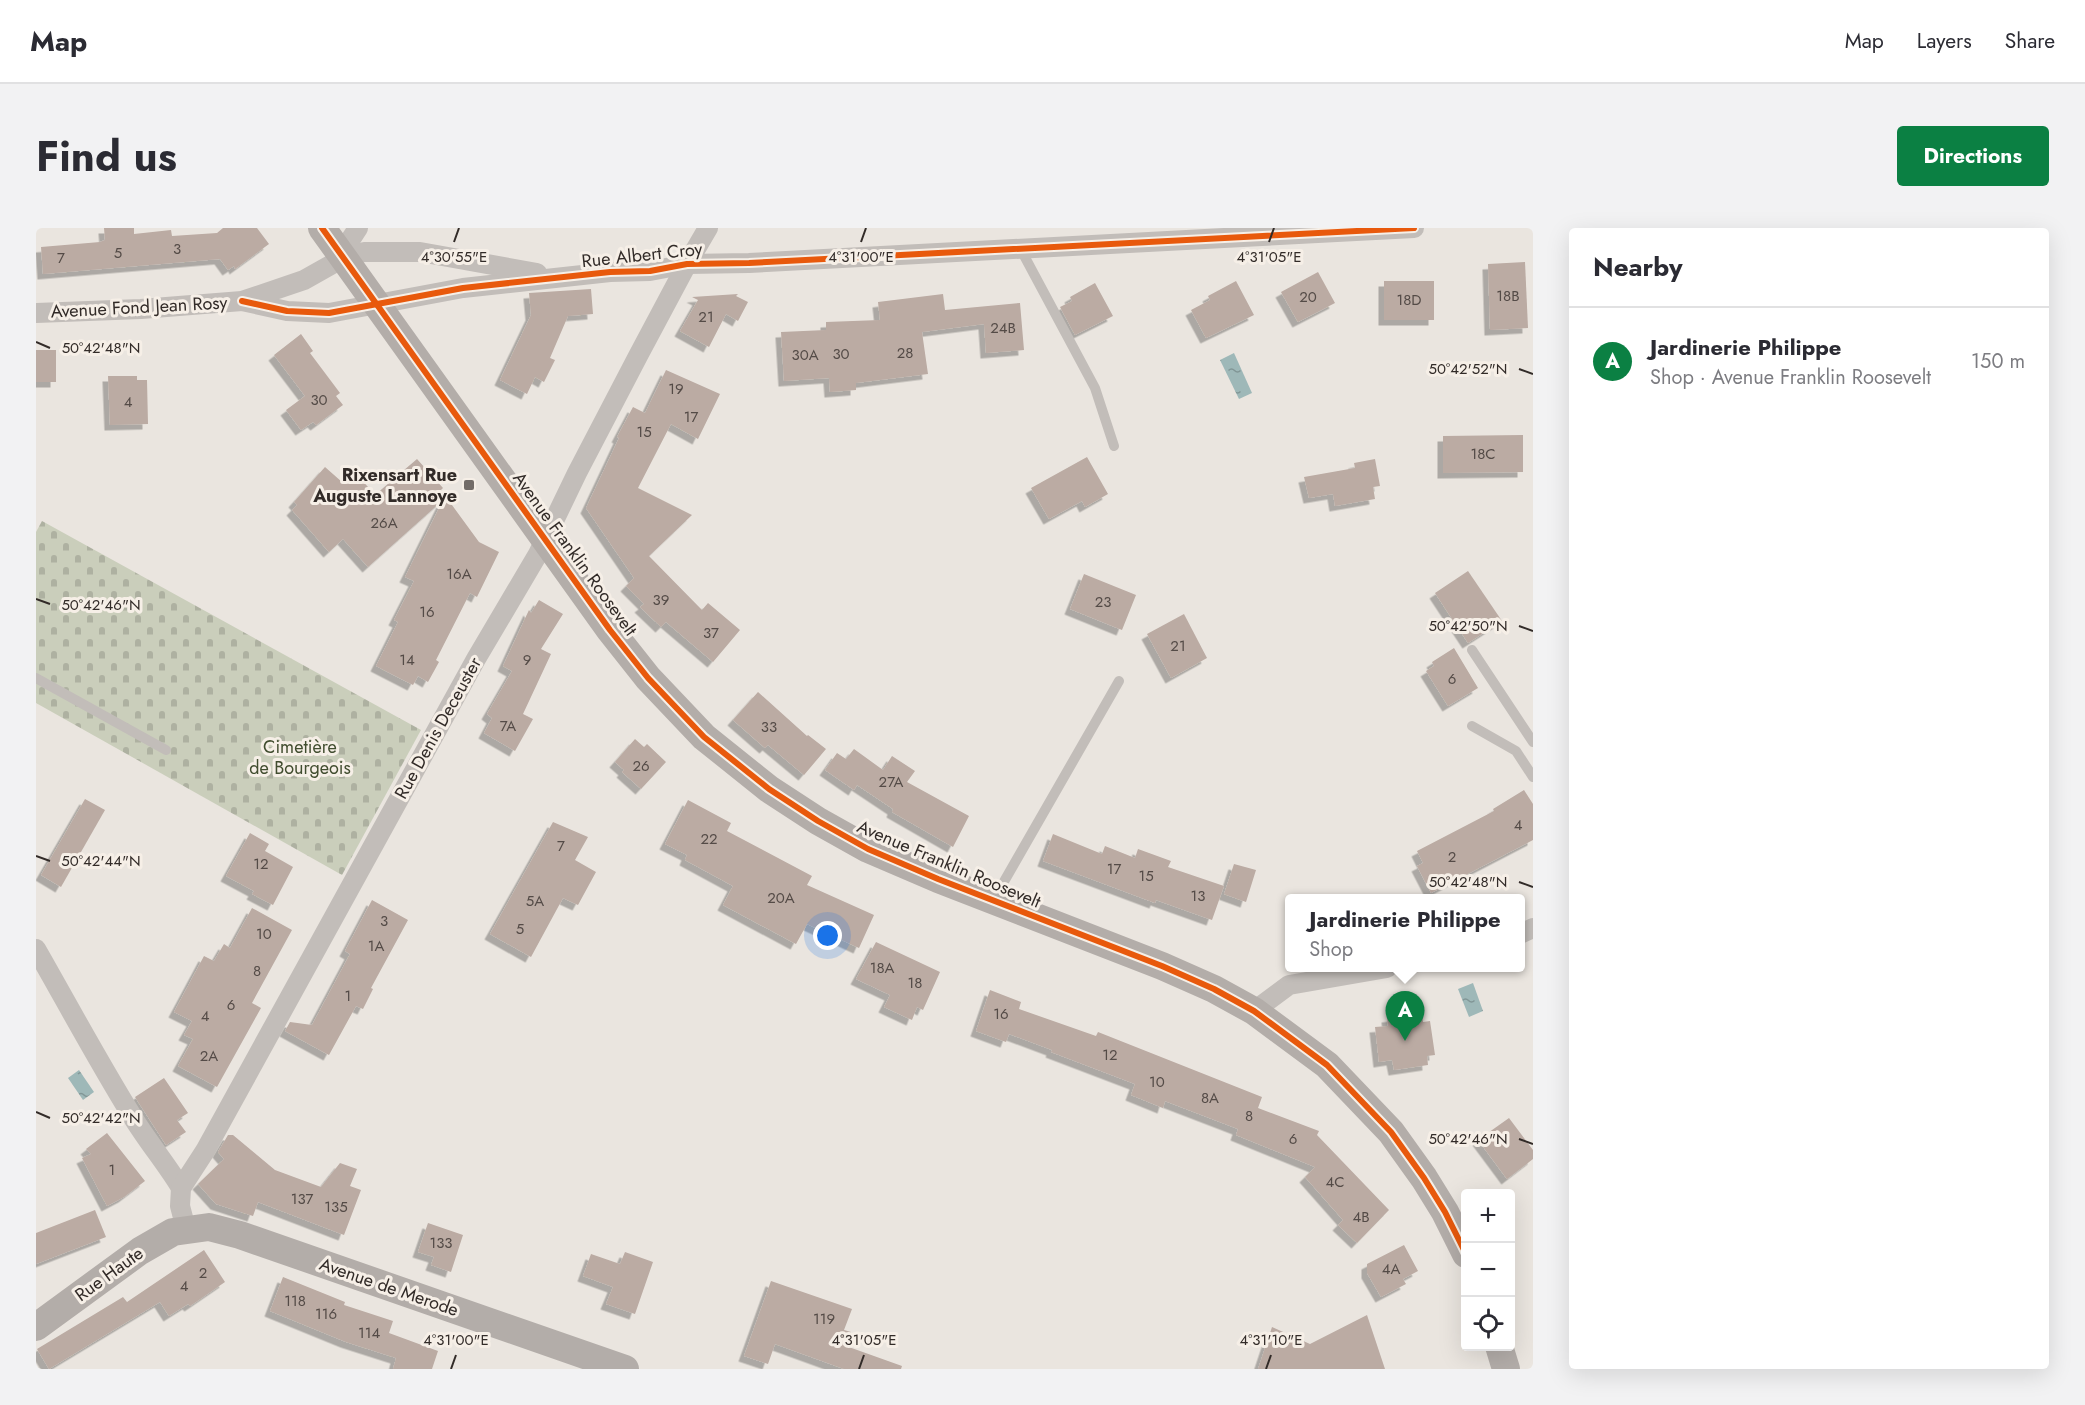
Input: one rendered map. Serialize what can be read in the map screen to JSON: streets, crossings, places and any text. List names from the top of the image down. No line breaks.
{"streets":{"main road":["Avenue Franklin Roosevelt","Rue Haute","Avenue de Merode"],"street":["Rue Albert Croy","Avenue Fond Jean Rosy","Rue Denis Deceuster"]},"crossings":[["Rue Albert Croy","Avenue Fond Jean Rosy"],["Rue Albert Croy","Avenue Franklin Roosevelt"],["Rue Albert Croy","Rue Denis Deceuster"],["Avenue Fond Jean Rosy","Avenue Franklin Roosevelt"],["Avenue Franklin Roosevelt","Rue Denis Deceuster"],["Rue Haute","Avenue de Merode"]],"parks":["Cimetière de Bourgeois"],"places":{"transit":["Rixensart Rue Auguste Lannoye"]},"house_numbers":["3","5","7","18B","20","18D","21","24B","28","30","30A","19","30","4","17","15","18C","26A","16A","39","23","16","37","21","14","9","6","7A","33","26","27A","4","22","7","2","12","17","15","13","20A","5A","3","5","10","1A","18A","8","18","1","6","16","4","12","2A","10","8A","8","6","1","4C","137","135","4B","133","4A","2","4","118","116","119","114"],"page":{"header":"Map","nav":["Map","Layers","Share"],"title":"Find us","buttons":"Directions","heading":"Nearby","list":[{"mark":"A","name":"Jardinerie Philippe","note":"Shop · Avenue Franklin Roosevelt","value":"150 m"}],"popup":["Jardinerie Philippe","Shop"],"pins":"A","map_buttons":["+","−"]},"coordinates":["4°30'55\"E","4°31'00\"E","4°31'05\"E","50°42'48\"N","50°42'52\"N","50°42'46\"N","50°42'50\"N","50°42'44\"N","50°42'42\"N","4°31'10\"E"]}
